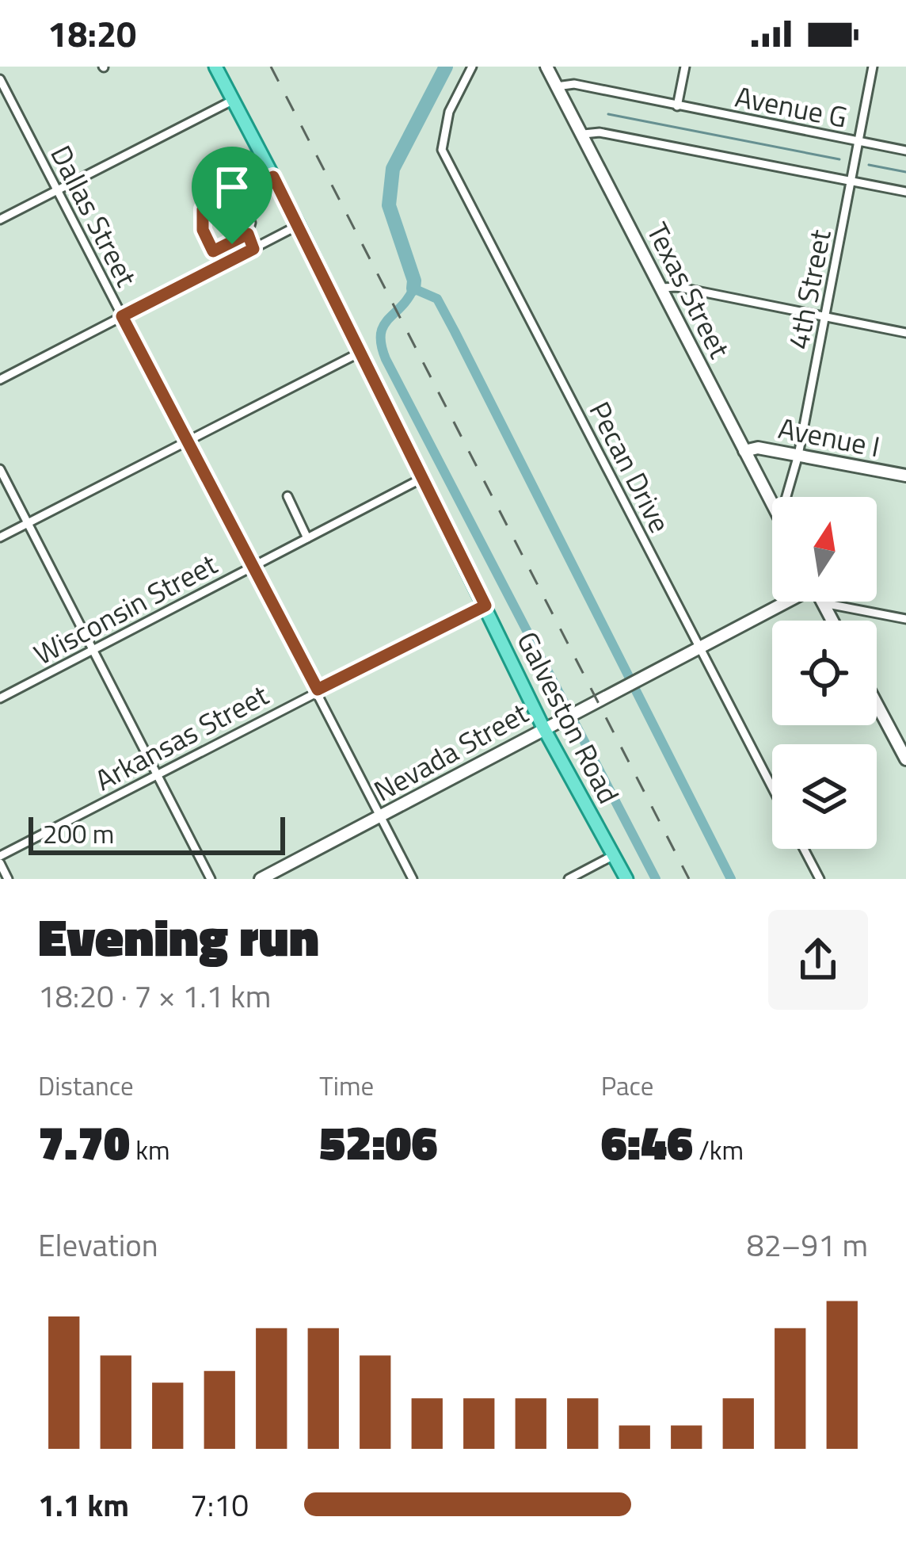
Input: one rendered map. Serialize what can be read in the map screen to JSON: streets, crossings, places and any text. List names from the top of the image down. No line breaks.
{"streets":{"main road":["Galveston Road"],"street":["Avenue G","Dallas Street","4th Street","Texas Street","Avenue I","Pecan Drive","Wisconsin Street","Arkansas Street","Nevada Street"]},"crossings":[["Avenue G","4th Street"],["Avenue G","Texas Street"],["Dallas Street","Wisconsin Street"],["Dallas Street","Arkansas Street"],["Dallas Street","Nevada Street"],["4th Street","Avenue I"],["Texas Street","Avenue I"],["Pecan Drive","Nevada Street"],["Wisconsin Street","Galveston Road"],["Galveston Road","Arkansas Street"],["Galveston Road","Nevada Street"]],"scale_bar":"200 m","north":"top","page":{"status":"18:20","scale":"200 m","heading":["Evening run","18:20 · 7 × 1.1 km"],"stats":[["Distance","7.70 km"],["Time","52:06"],["Pace","6:46 /km"]],"chart":["Elevation","82–91 m"],"list":[{"name":"1.1 km","note":"7:10"}]}}
